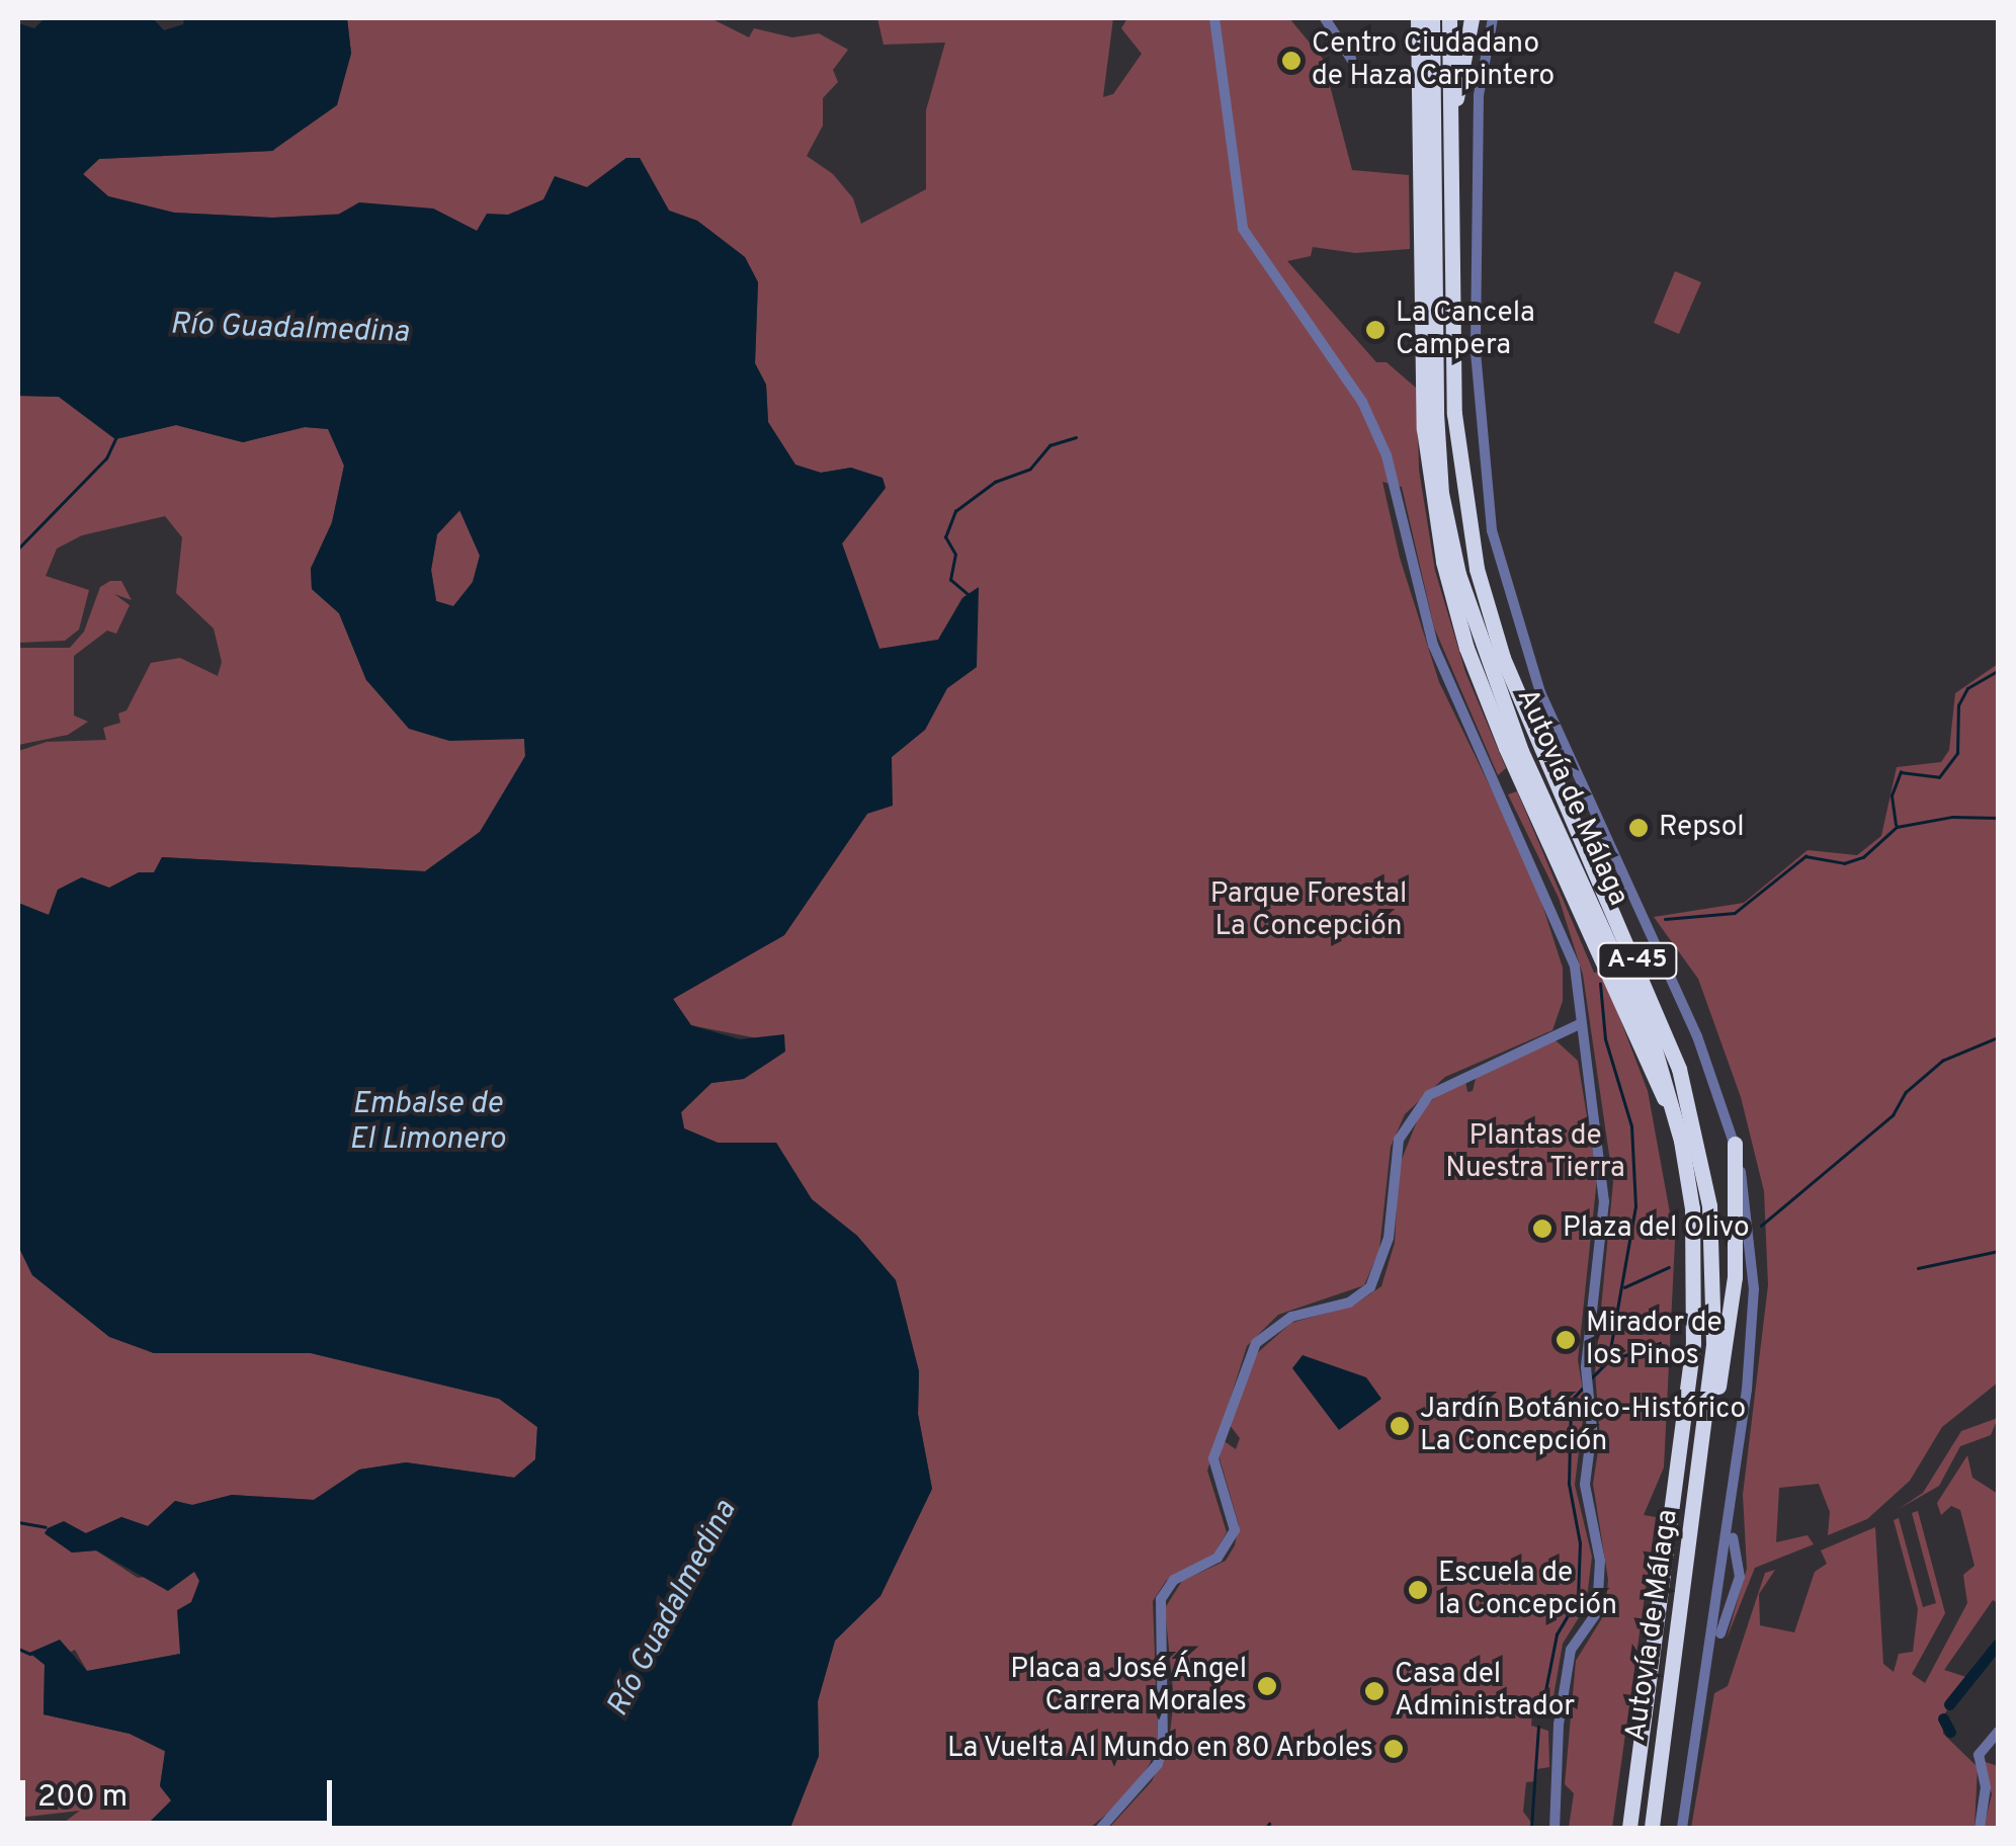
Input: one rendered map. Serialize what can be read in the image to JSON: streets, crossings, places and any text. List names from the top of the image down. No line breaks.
{"streets":{"highway":["Autovía de Málaga","A-45"]},"water":["Río Guadalmedina","Embalse de El Limonero"],"parks":["Parque Forestal La Concepción","Plantas de Nuestra Tierra"],"places":["Centro Ciudadano de Haza Carpintero","La Cancela Campera","Repsol","Plaza del Olivo","Mirador de los Pinos","Jardín Botánico-Histórico La Concepción","Escuela de la Concepción","Placa a José Ángel Carrera Morales","Casa del Administrador","La Vuelta Al Mundo en 80 Arboles"],"scale_bar":"200 m"}
